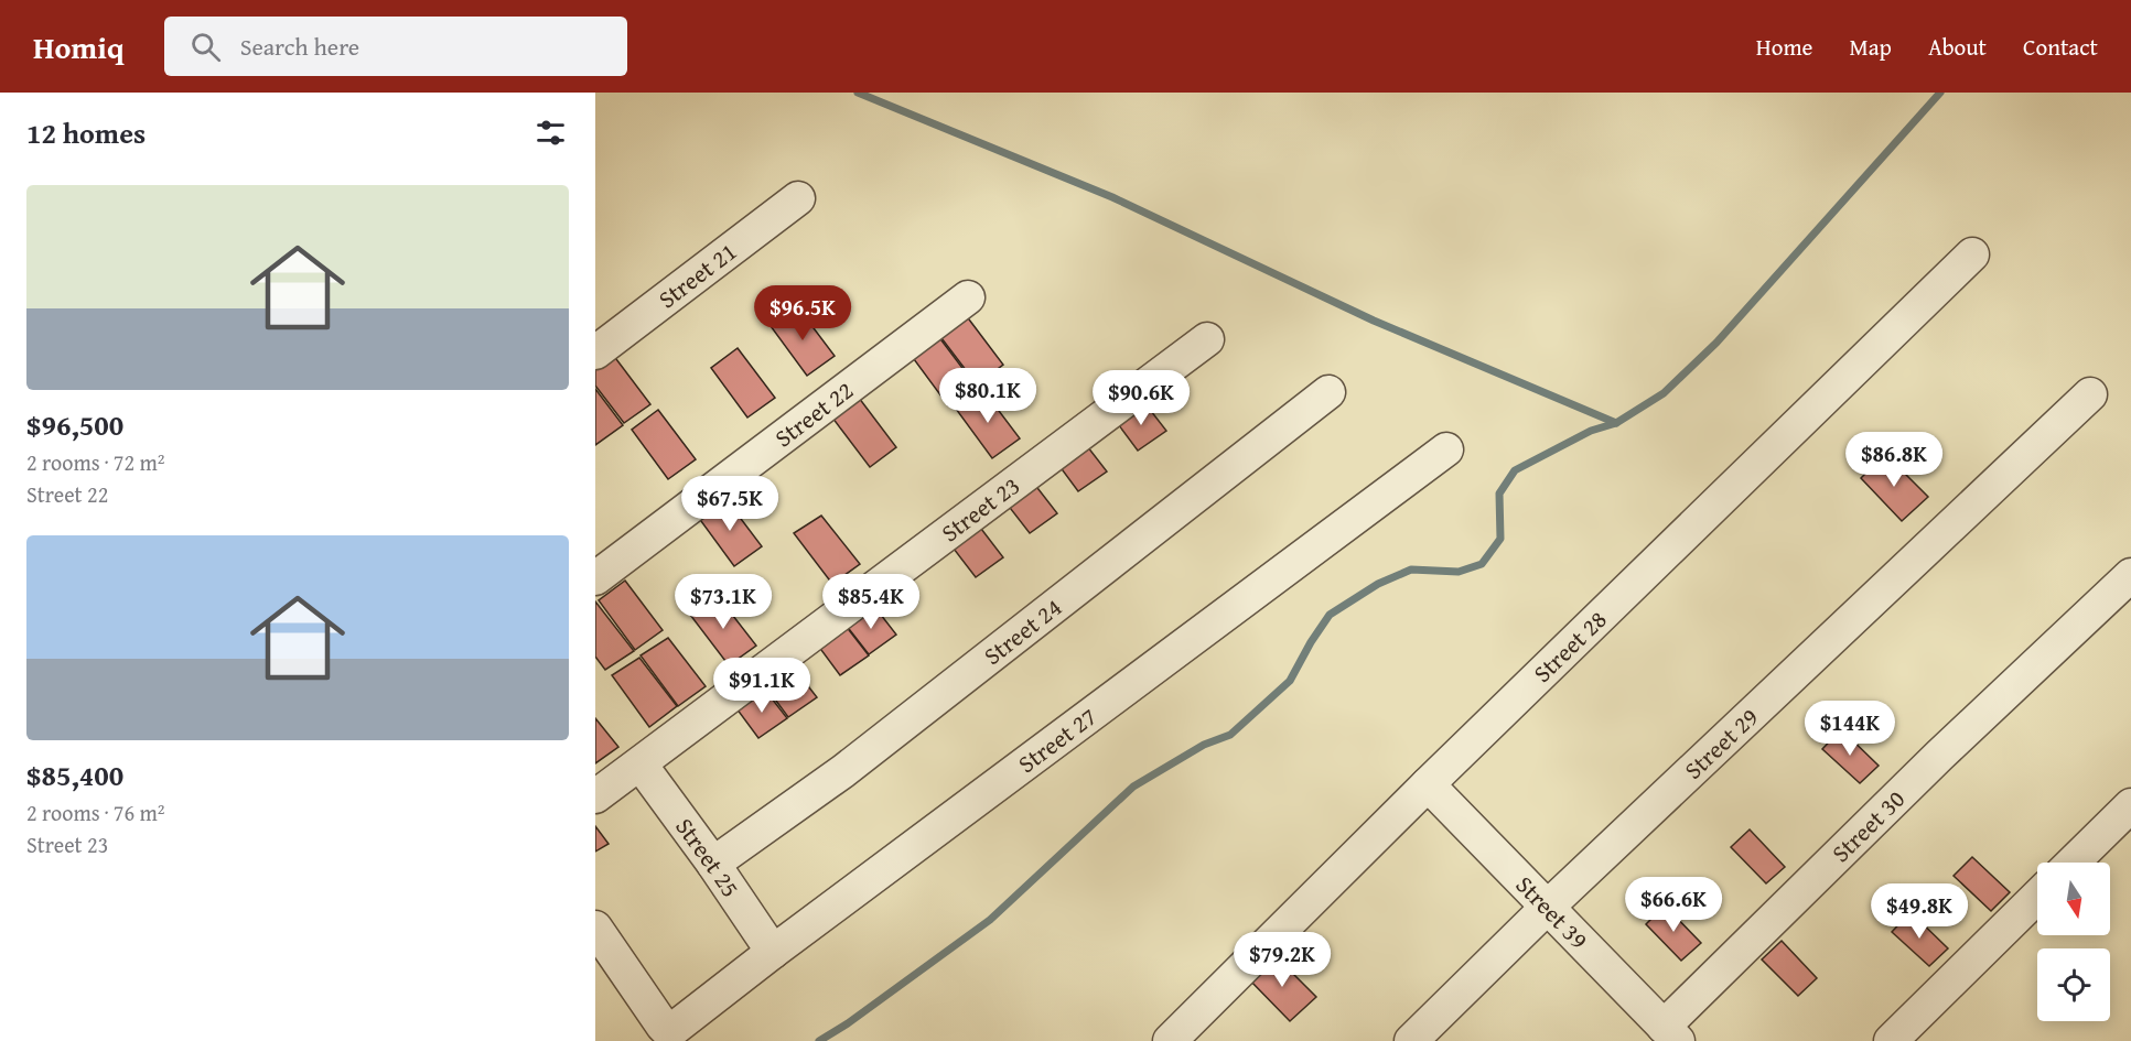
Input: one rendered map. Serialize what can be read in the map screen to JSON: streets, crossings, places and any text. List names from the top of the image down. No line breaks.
{"streets":{"street":["Street 21","Street 22","Street 23","Street 24","Street 28","Street 27","Street 29","Street 30","Street 25","Street 39"]},"crossings":[["Street 23","Street 25"],["Street 24","Street 25"],["Street 28","Street 39"],["Street 27","Street 25"],["Street 29","Street 39"],["Street 30","Street 39"]],"north":"bottom","page":{"header":"Homiq","search":"Search here","nav":["Home","Map","About","Contact"],"heading":"12 homes","list":[{"name":"$96,500","note":"2 rooms · 72 m² · Street 22"},{"name":"$85,400","note":"2 rooms · 76 m² · Street 23"}],"price":["$96.5K","$80.1K","$90.6K","$86.8K","$67.5K","$73.1K","$85.4K","$91.1K","$144K","$66.6K","$49.8K","$79.2K"]}}
